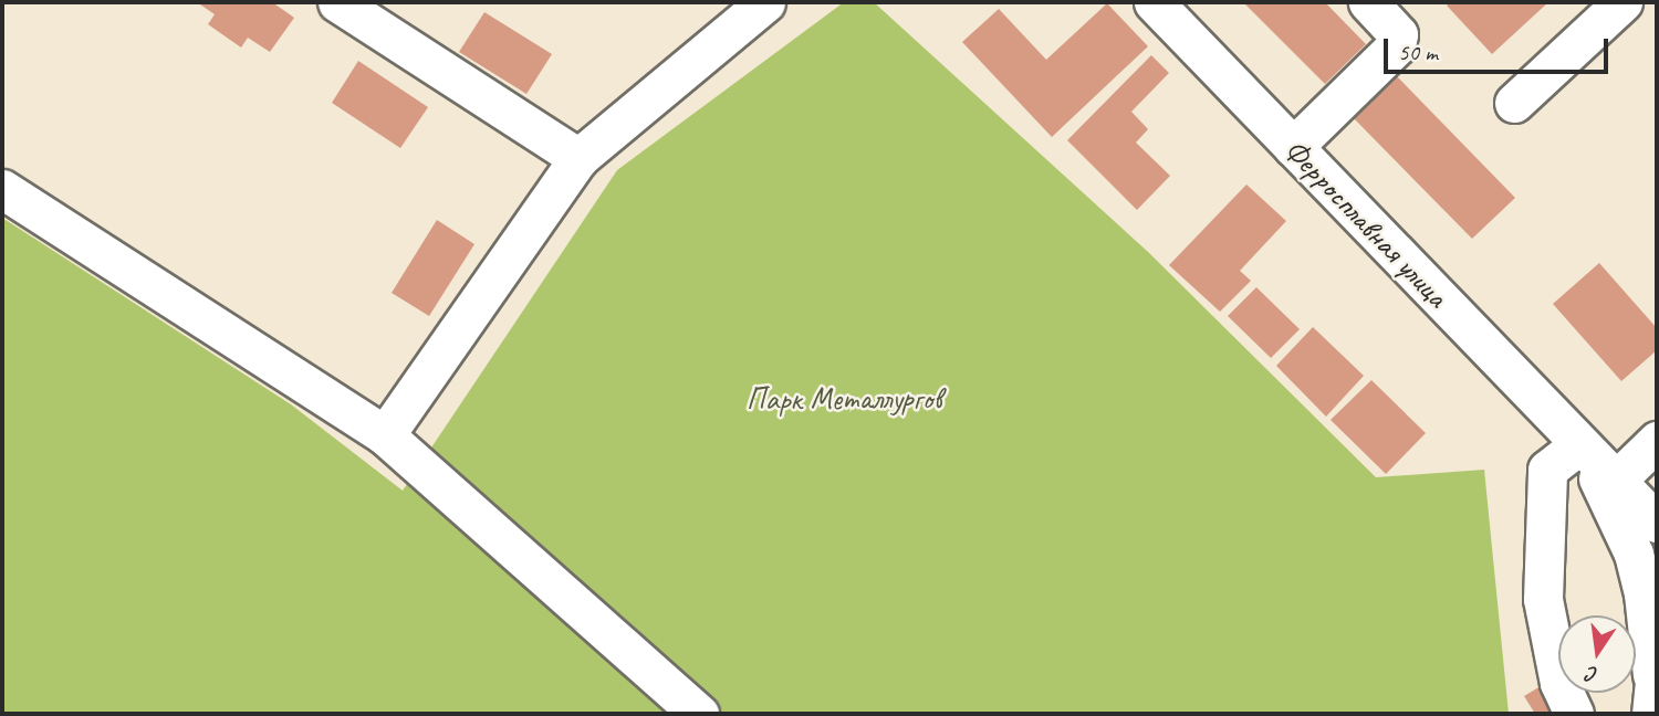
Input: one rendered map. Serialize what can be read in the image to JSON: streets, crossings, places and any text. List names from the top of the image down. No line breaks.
{"streets":{"street":["Ферросплавная улица"]},"parks":["Парк Металлургов"],"scale_bar":"50 m","north":"bottom"}
